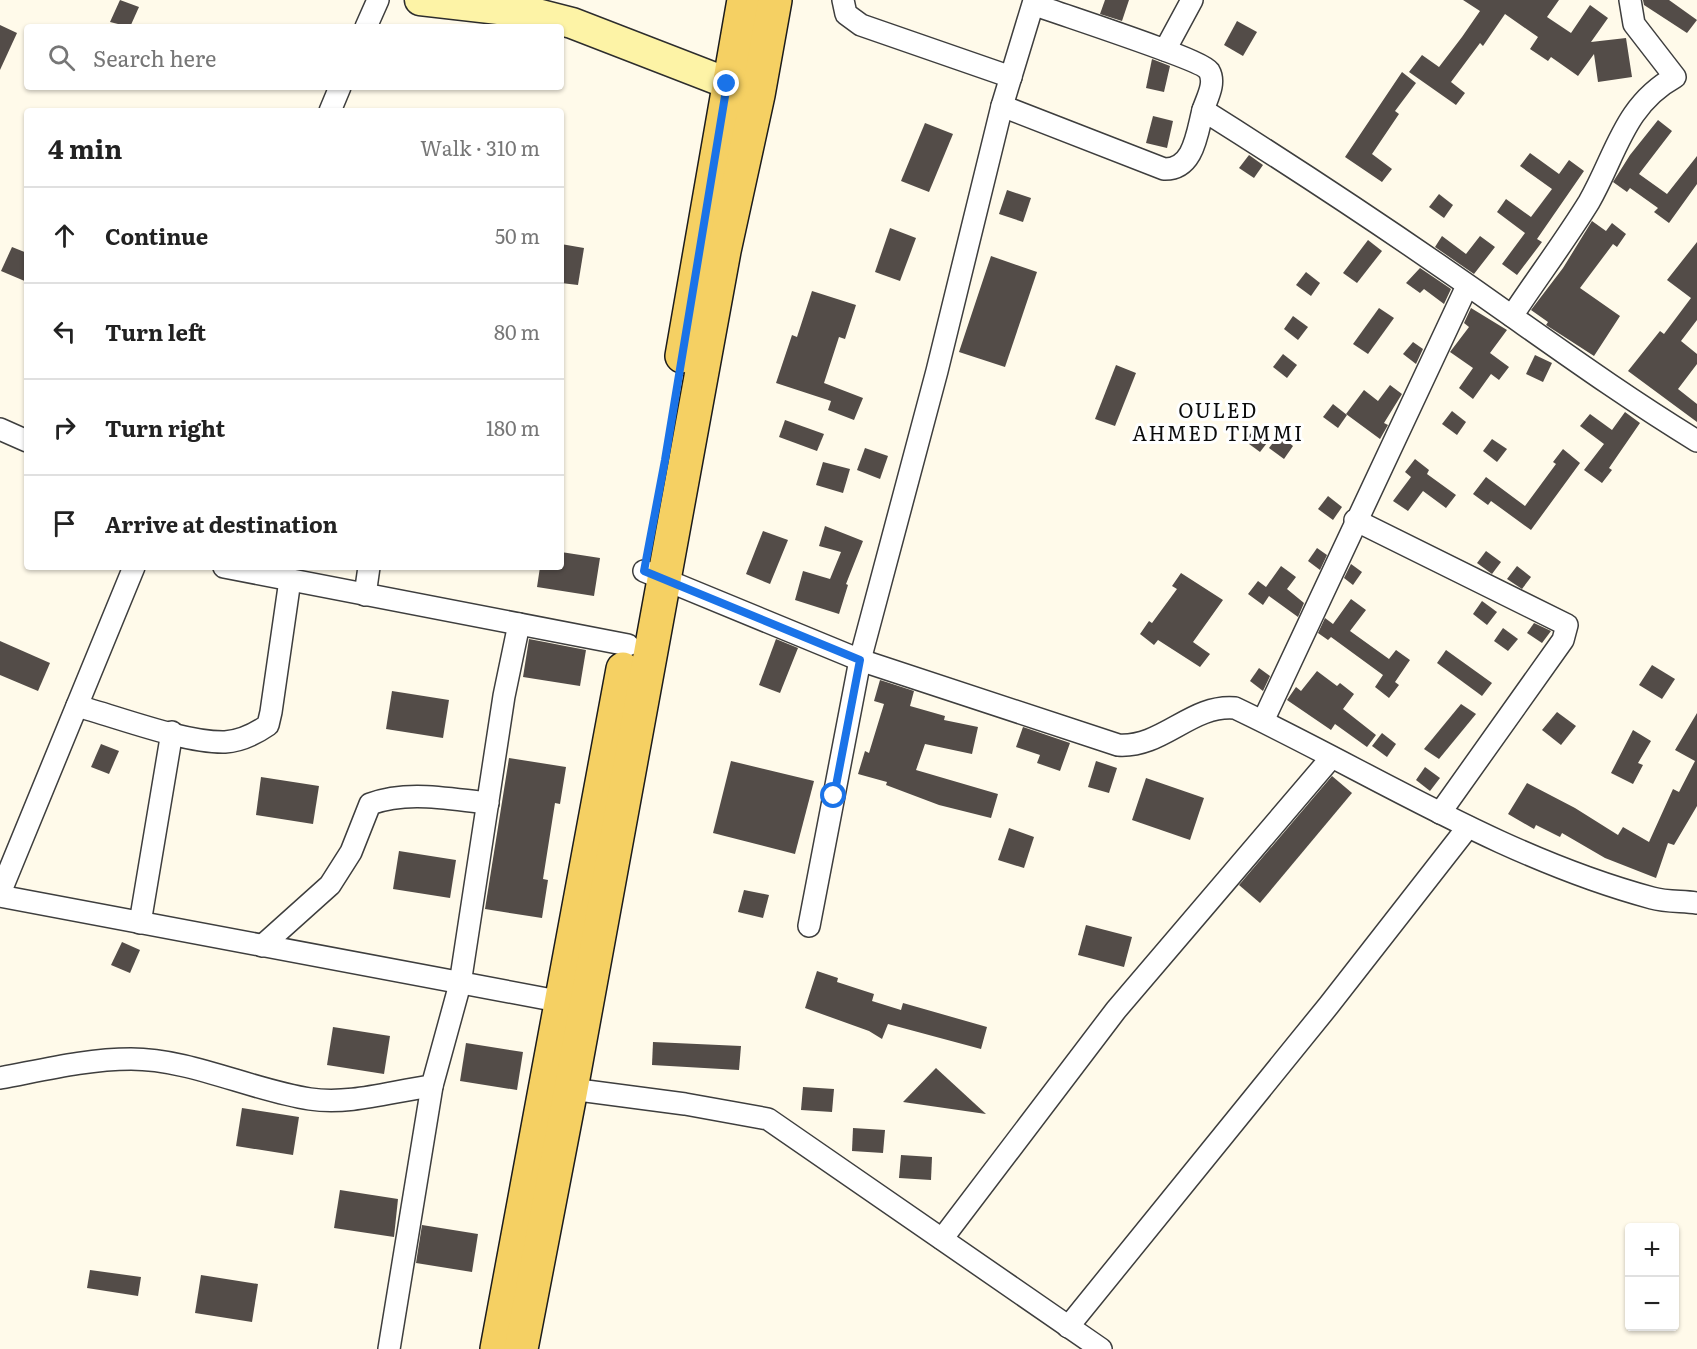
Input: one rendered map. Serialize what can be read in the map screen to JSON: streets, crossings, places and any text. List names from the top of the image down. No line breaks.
{"districts":["OULED AHMED TIMMI"],"page":{"search":"Search here","heading":["4 min","Walk · 310 m"],"list":[["Continue","50 m"],["Turn left","80 m"],["Turn right","180 m"],"Arrive at destination"],"map_buttons":["+","−"]}}
